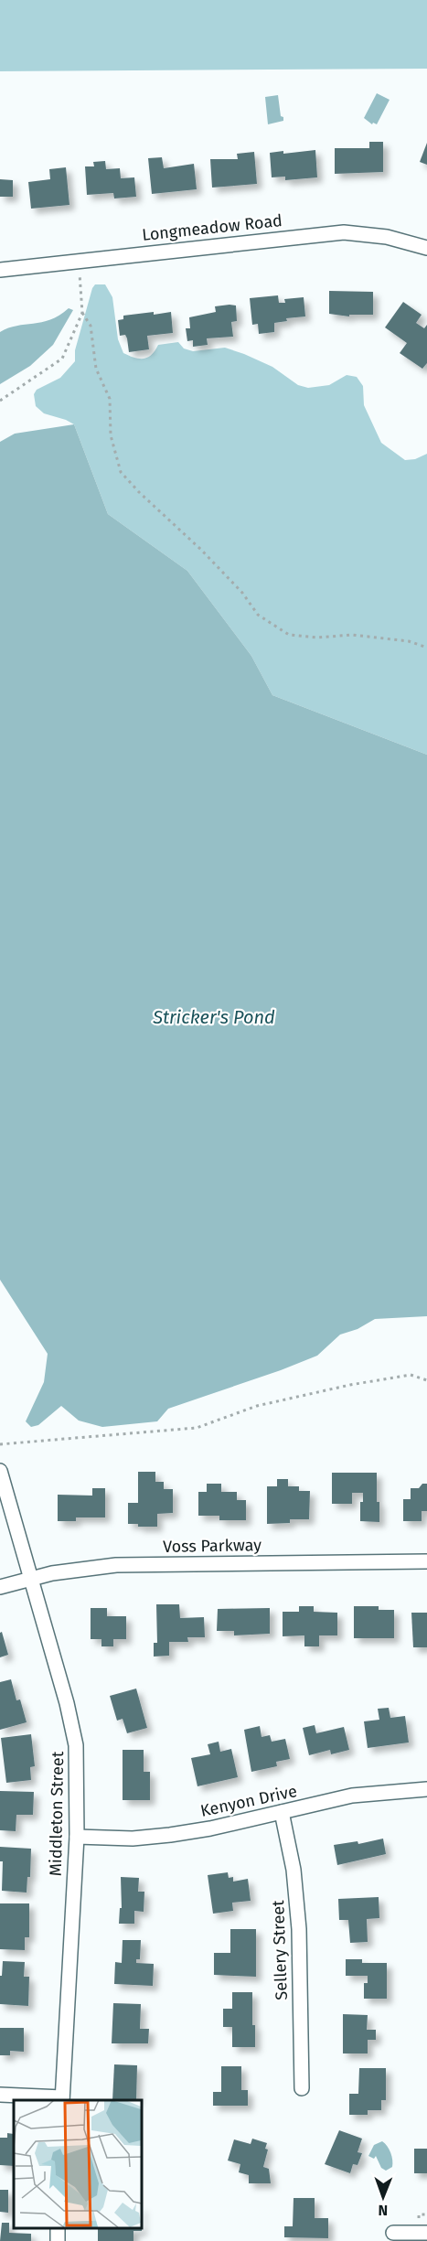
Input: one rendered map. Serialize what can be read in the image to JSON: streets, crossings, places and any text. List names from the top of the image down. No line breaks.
{"streets":{"street":["Longmeadow Road","Voss Parkway","Kenyon Drive","Middleton Street","Sellery Street"]},"crossings":[["Voss Parkway","Middleton Street"],["Kenyon Drive","Middleton Street"],["Kenyon Drive","Sellery Street"]],"water":["Stricker's Pond"],"north":"bottom"}
